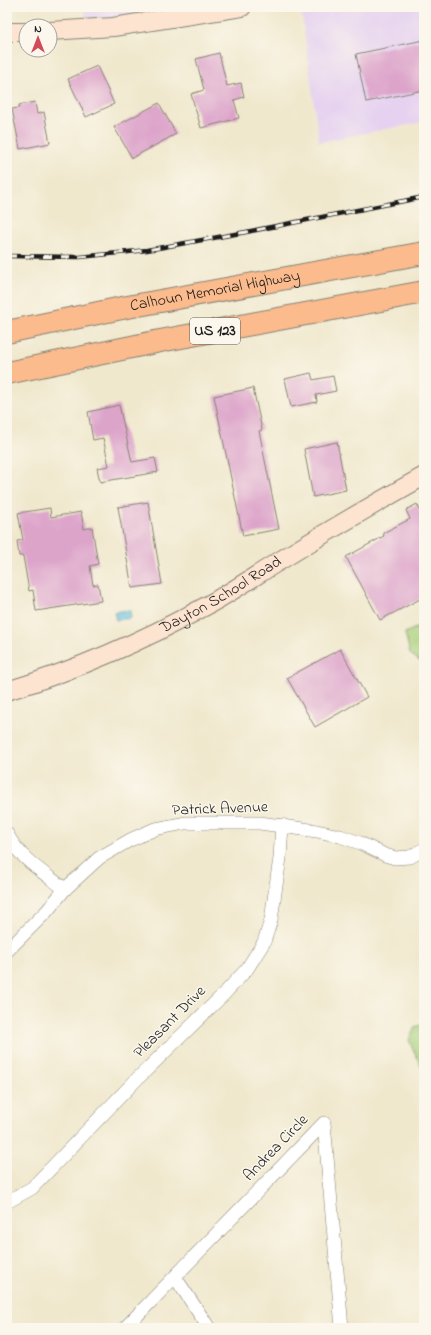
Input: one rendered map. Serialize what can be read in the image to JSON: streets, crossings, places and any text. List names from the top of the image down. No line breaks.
{"streets":{"highway":["Calhoun Memorial Highway","US 123"],"street":["Dayton School Road","Patrick Avenue","Pleasant Drive","Andrea Circle"]},"crossings":[["Patrick Avenue","Pleasant Drive"]],"north":"top"}
